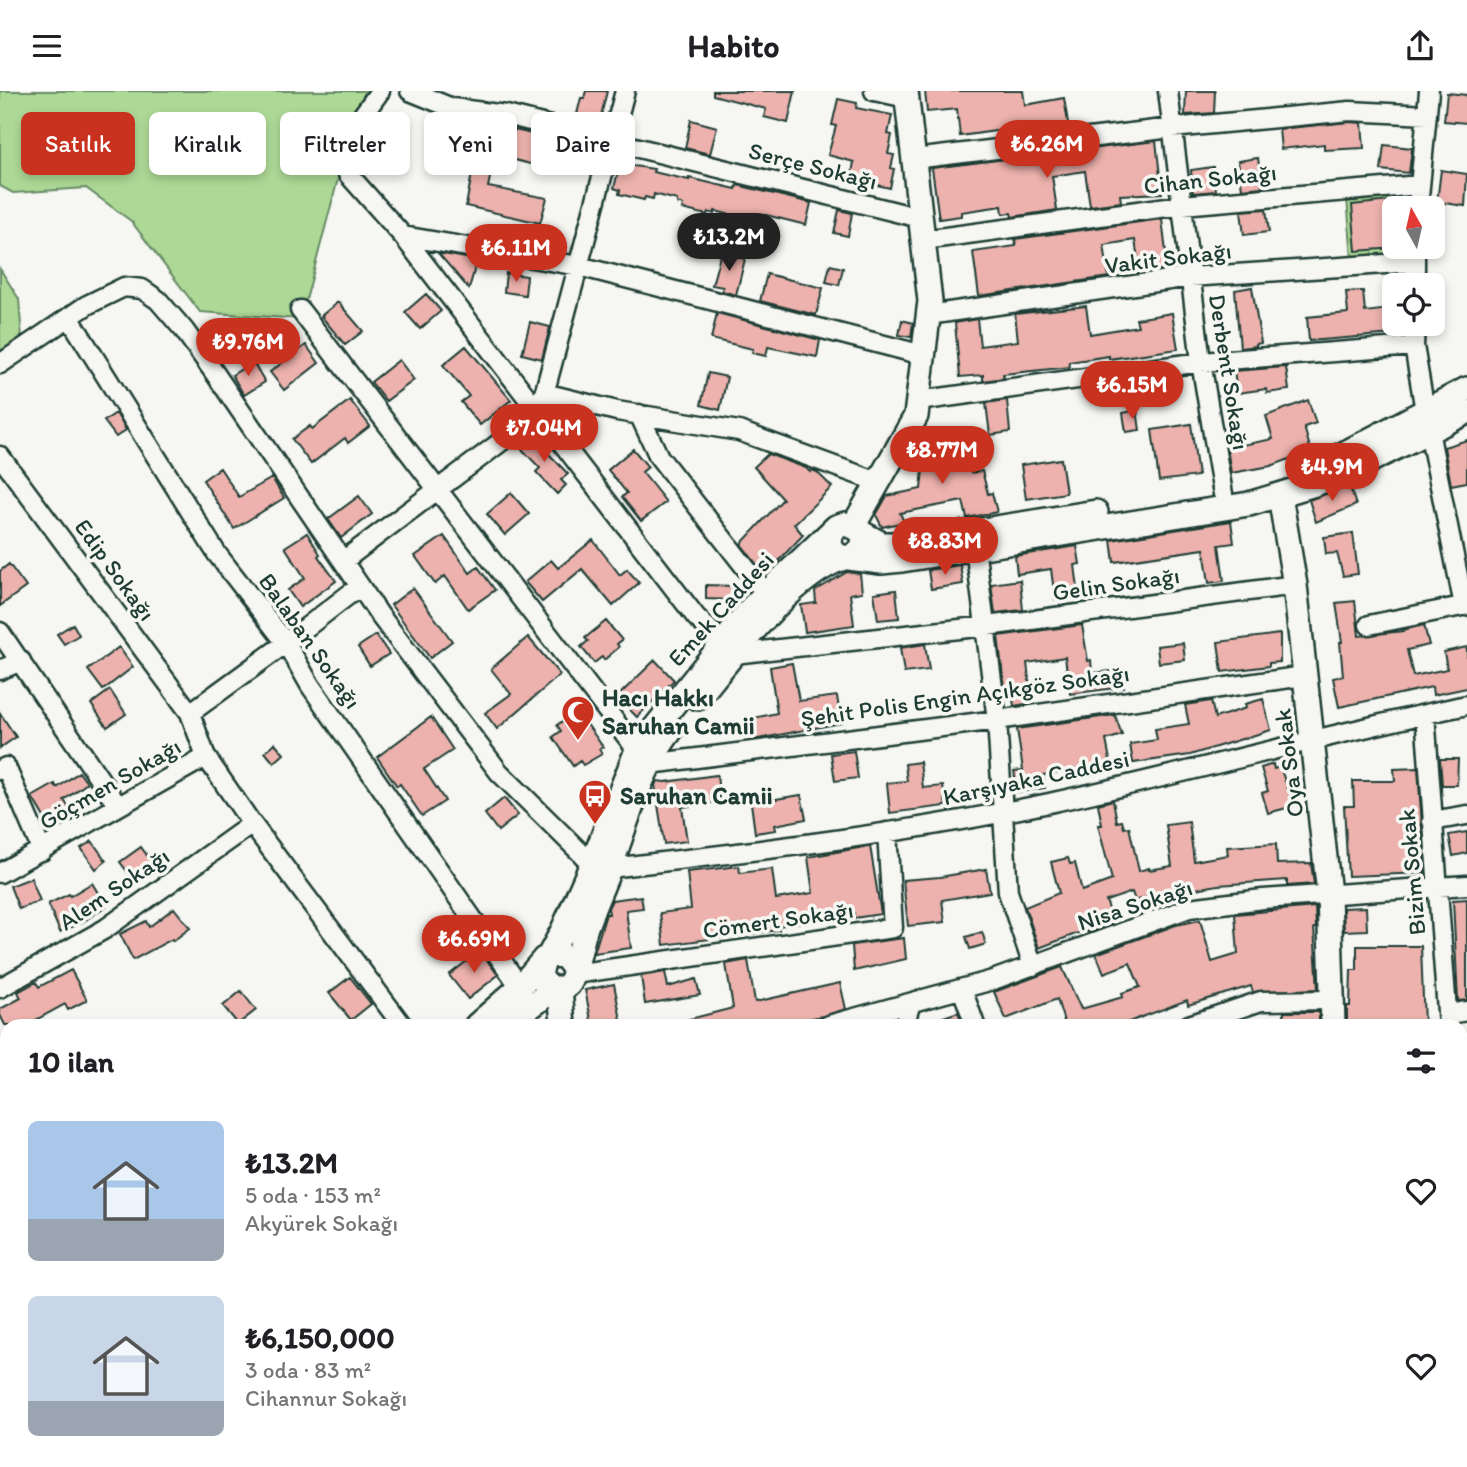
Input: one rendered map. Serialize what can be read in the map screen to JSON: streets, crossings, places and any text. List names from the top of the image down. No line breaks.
{"streets":{"street":["Serçe Sokağı","Cihan Sokağı","Vakit Sokağı","Derbent Sokağı","Edip Sokağı","Gelin Sokağı","Emek Caddesi","Balaban Sokağı","Şehit Polis Engin Açıkgöz Sokağı","Oya Sokak","Karşıyaka Caddesi","Göçmen Sokağı","Bizim Sokak","Alem Sokağı","Nisa Sokağı","Cömert Sokağı"]},"crossings":[["Serçe Sokağı","Cihan Sokağı"],["Serçe Sokağı","Emek Caddesi"],["Cihan Sokağı","Derbent Sokağı"],["Cihan Sokağı","Emek Caddesi"],["Vakit Sokağı","Derbent Sokağı"],["Vakit Sokağı","Emek Caddesi"],["Edip Sokağı","Göçmen Sokağı"],["Edip Sokağı","Alem Sokağı"],["Gelin Sokağı","Emek Caddesi"],["Gelin Sokağı","Oya Sokak"],["Emek Caddesi","Balaban Sokağı"],["Emek Caddesi","Şehit Polis Engin Açıkgöz Sokağı"],["Emek Caddesi","Karşıyaka Caddesi"],["Emek Caddesi","Cömert Sokağı"],["Şehit Polis Engin Açıkgöz Sokağı","Oya Sokak"],["Oya Sokak","Karşıyaka Caddesi"],["Oya Sokak","Nisa Sokağı"],["Karşıyaka Caddesi","Bizim Sokak"],["Karşıyaka Caddesi","Cömert Sokağı"],["Bizim Sokak","Nisa Sokağı"]],"places":{"mosque":["Hacı Hakkı Saruhan Camii"],"bus stop":["Saruhan Camii"]},"north":"top","page":{"header":"Habito","chip":["Satılık","Kiralık","Filtreler","Yeni","Daire"],"price":["₺6.26M","₺13.2M","₺6.11M","₺9.76M","₺6.15M","₺7.04M","₺8.77M","₺4.9M","₺8.83M","₺6.69M"],"heading":"10 ilan","list":[{"name":"₺13.2M","note":"5 oda · 153 m² · Akyürek Sokağı"},{"name":"₺6,150,000","note":"3 oda · 83 m² · Cihannur Sokağı"}]}}
